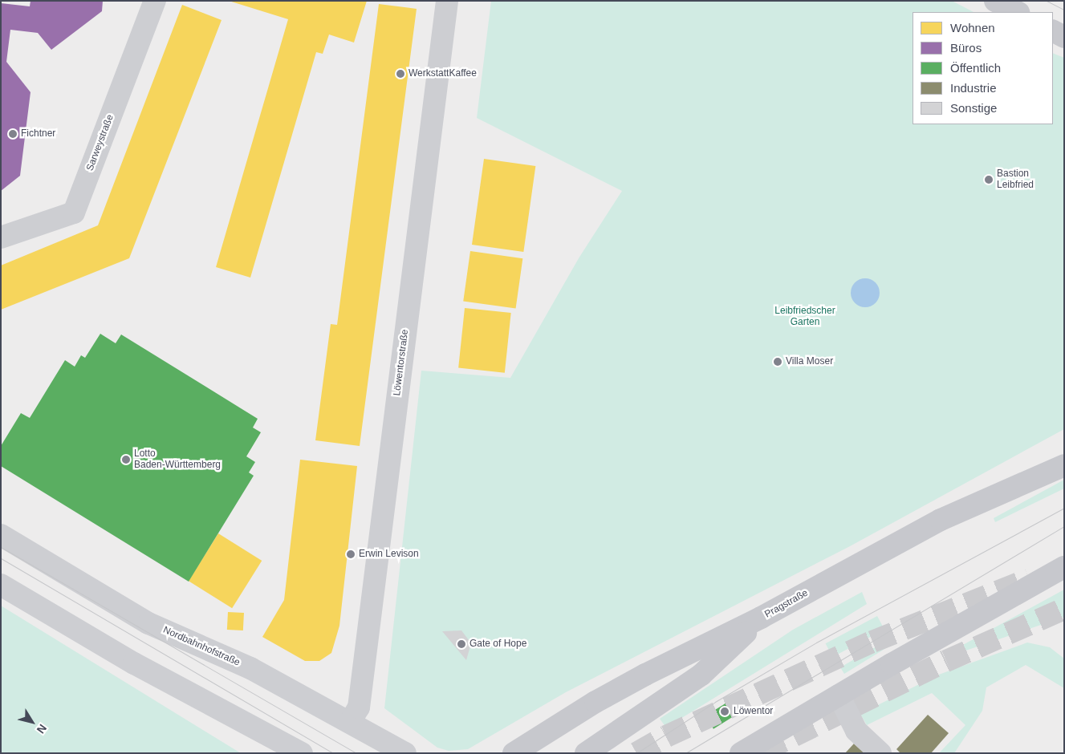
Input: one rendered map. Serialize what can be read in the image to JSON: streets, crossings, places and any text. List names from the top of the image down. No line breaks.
{"streets":{"main road":["Pragstraße"],"street":["Sarweystraße","Löwentorstraße","Nordbahnhofstraße"]},"crossings":[["Löwentorstraße","Nordbahnhofstraße"]],"parks":["Leibfriedscher Garten"],"places":["WerkstattKaffee","Fichtner","Bastion Leibfried","Villa Moser","Lotto Baden-Württemberg","Erwin Levison","Gate of Hope","Löwentor"],"legend":["Wohnen","Büros","Öffentlich","Industrie","Sonstige"],"north":"bottom right"}
